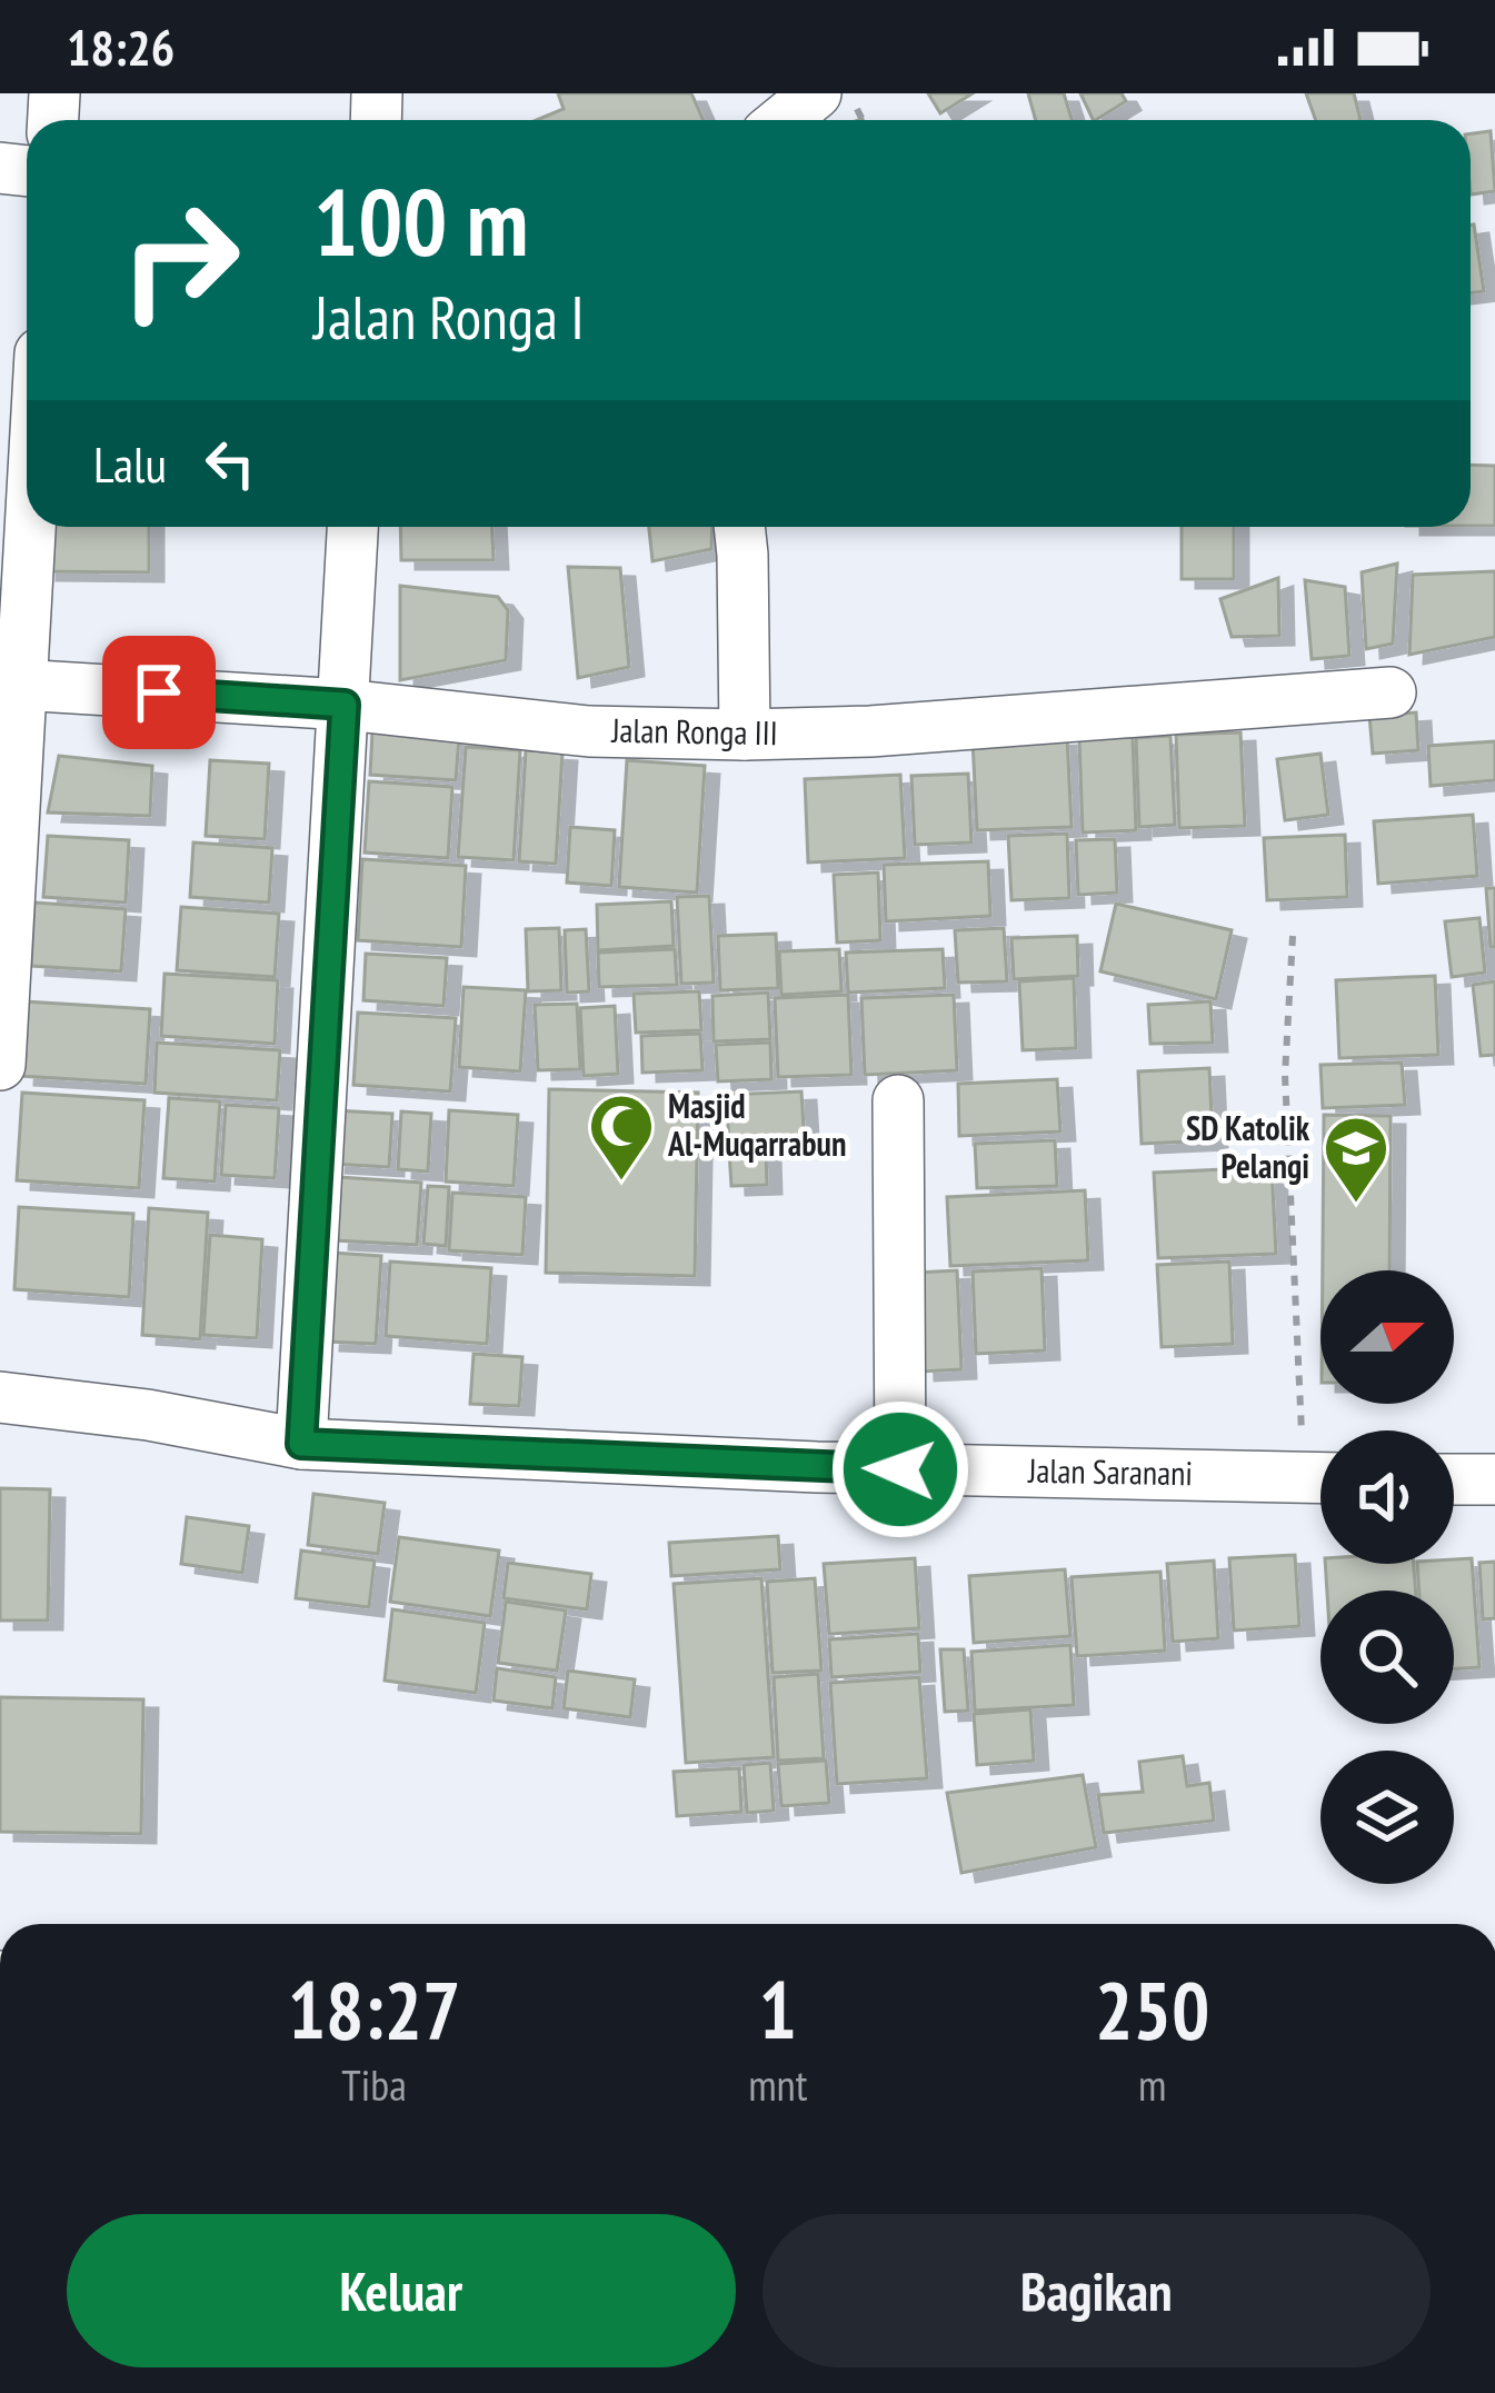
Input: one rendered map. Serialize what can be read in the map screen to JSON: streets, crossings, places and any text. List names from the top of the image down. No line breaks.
{"streets":{"street":["Jalan Ronga III","Jalan Saranani"]},"places":{"mosque":["Masjid Al-Muqarrabun"],"school or university":["SD Katolik Pelangi"]},"north":"right","page":{"status":"18:26","turn":["100 m","Jalan Ronga I"],"then":"Lalu","eta":["18:27","Tiba","1","mnt","250","m"],"buttons":["Keluar","Bagikan"]}}
